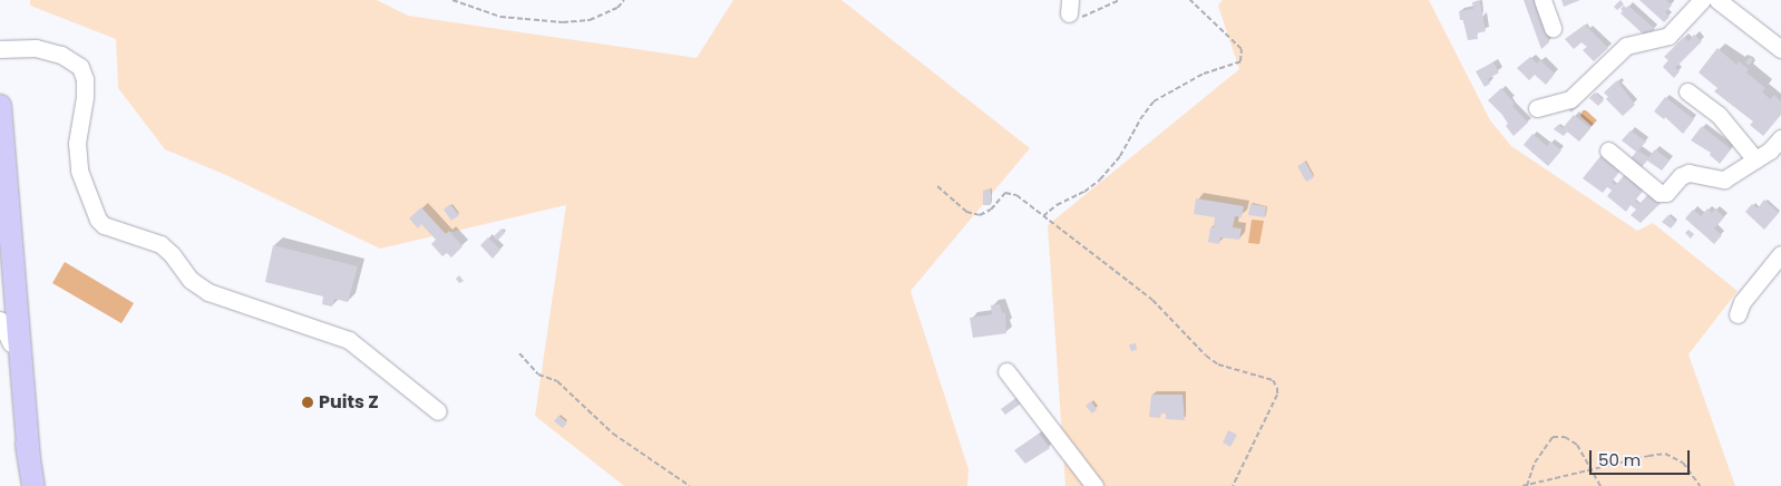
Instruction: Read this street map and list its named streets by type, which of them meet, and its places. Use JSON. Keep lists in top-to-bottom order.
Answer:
{
  "places": ["Puits Z"],
  "scale_bar": "50 m"
}
